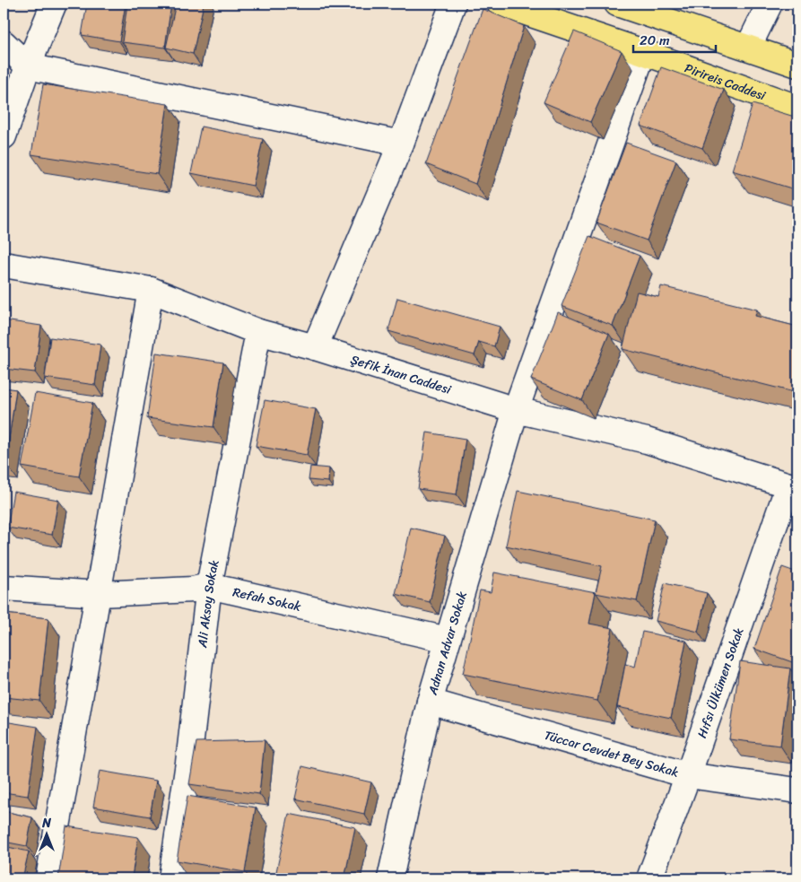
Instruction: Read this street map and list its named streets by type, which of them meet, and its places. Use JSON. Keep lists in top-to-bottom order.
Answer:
{
  "streets": {
    "highway": ["Pirireis Caddesi"],
    "street": [
      "Şefik İnan Caddesi",
      "Refah Sokak",
      "Ali Aksoy Sokak",
      "Adnan Advar Sokak",
      "Hıfsı Ülkümen Sokak",
      "Tüccar Cevdet Bey Sokak"
    ]
  },
  "crossings": [
    ["Pirireis Caddesi", "Adnan Advar Sokak"],
    ["Şefik İnan Caddesi", "Ali Aksoy Sokak"],
    ["Şefik İnan Caddesi", "Adnan Advar Sokak"],
    ["Şefik İnan Caddesi", "Hıfsı Ülkümen Sokak"],
    ["Refah Sokak", "Ali Aksoy Sokak"],
    ["Refah Sokak", "Adnan Advar Sokak"],
    ["Adnan Advar Sokak", "Tüccar Cevdet Bey Sokak"],
    ["Hıfsı Ülkümen Sokak", "Tüccar Cevdet Bey Sokak"]
  ],
  "scale_bar": "20 m",
  "north": "top"
}
